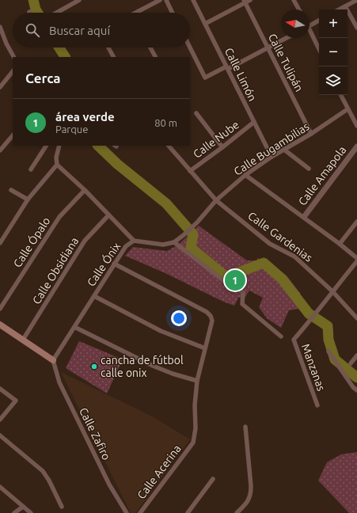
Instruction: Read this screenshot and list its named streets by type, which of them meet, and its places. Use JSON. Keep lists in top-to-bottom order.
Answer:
{
  "streets": {
    "street": [
      "Calle Tulipán",
      "Calle Limón",
      "Calle Nube",
      "Calle Bugambilias",
      "Calle Amapola",
      "Calle Gardenias",
      "Calle Ópalo",
      "Calle Ónix",
      "Calle Obsidiana",
      "Manzanas",
      "Calle Zafiro",
      "Calle Acerina"
    ]
  },
  "crossings": [
    ["Calle Tulipán", "Calle Bugambilias"],
    ["Calle Limón", "Calle Nube"],
    ["Calle Limón", "Calle Bugambilias"],
    ["Calle Nube", "Calle Gardenias"],
    ["Calle Bugambilias", "Calle Gardenias"],
    ["Calle Bugambilias", "Calle Ónix"],
    ["Calle Gardenias", "Manzanas"],
    ["Calle Ónix", "Calle Zafiro"]
  ],
  "places": ["cancha de fútbol calle onix"],
  "north": "left",
  "page": {
    "map_buttons": ["+", "−"],
    "search": "Buscar aquí",
    "heading": "Cerca",
    "list": [
      {
        "mark": "1",
        "name": "área verde",
        "note": "Parque",
        "value": "80 m"
      }
    ],
    "pins": "1"
  }
}
